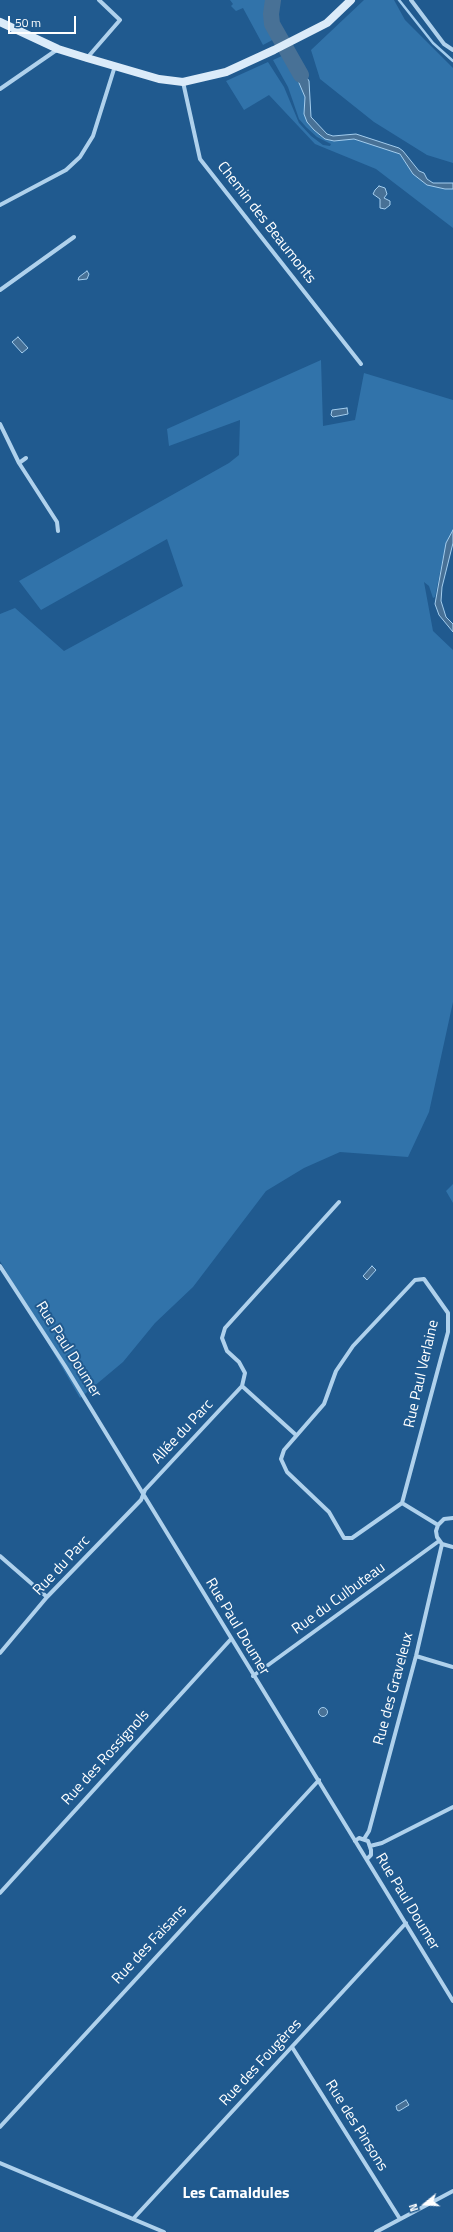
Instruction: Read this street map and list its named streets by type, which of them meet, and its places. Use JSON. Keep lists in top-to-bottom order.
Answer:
{
  "streets": {
    "street": [
      "Chemin des Beaumonts",
      "Rue Paul Doumer",
      "Rue Paul Verlaine",
      "Allée du Parc",
      "Rue du Parc",
      "Rue du Culbuteau",
      "Rue des Graveleux",
      "Rue des Rossignols",
      "Rue des Faisans",
      "Rue des Fougères",
      "Rue des Pinsons"
    ]
  },
  "crossings": [
    ["Rue Paul Doumer", "Allée du Parc"],
    ["Rue Paul Doumer", "Rue du Parc"],
    ["Rue Paul Doumer", "Rue du Culbuteau"],
    ["Rue Paul Doumer", "Rue des Rossignols"],
    ["Rue Paul Doumer", "Rue des Faisans"],
    ["Rue Paul Doumer", "Rue des Fougères"],
    ["Allée du Parc", "Rue du Parc"],
    ["Rue du Culbuteau", "Rue des Graveleux"],
    ["Rue des Fougères", "Rue des Pinsons"]
  ],
  "districts": ["Les Camaldules"],
  "scale_bar": "50 m",
  "north": "left"
}
